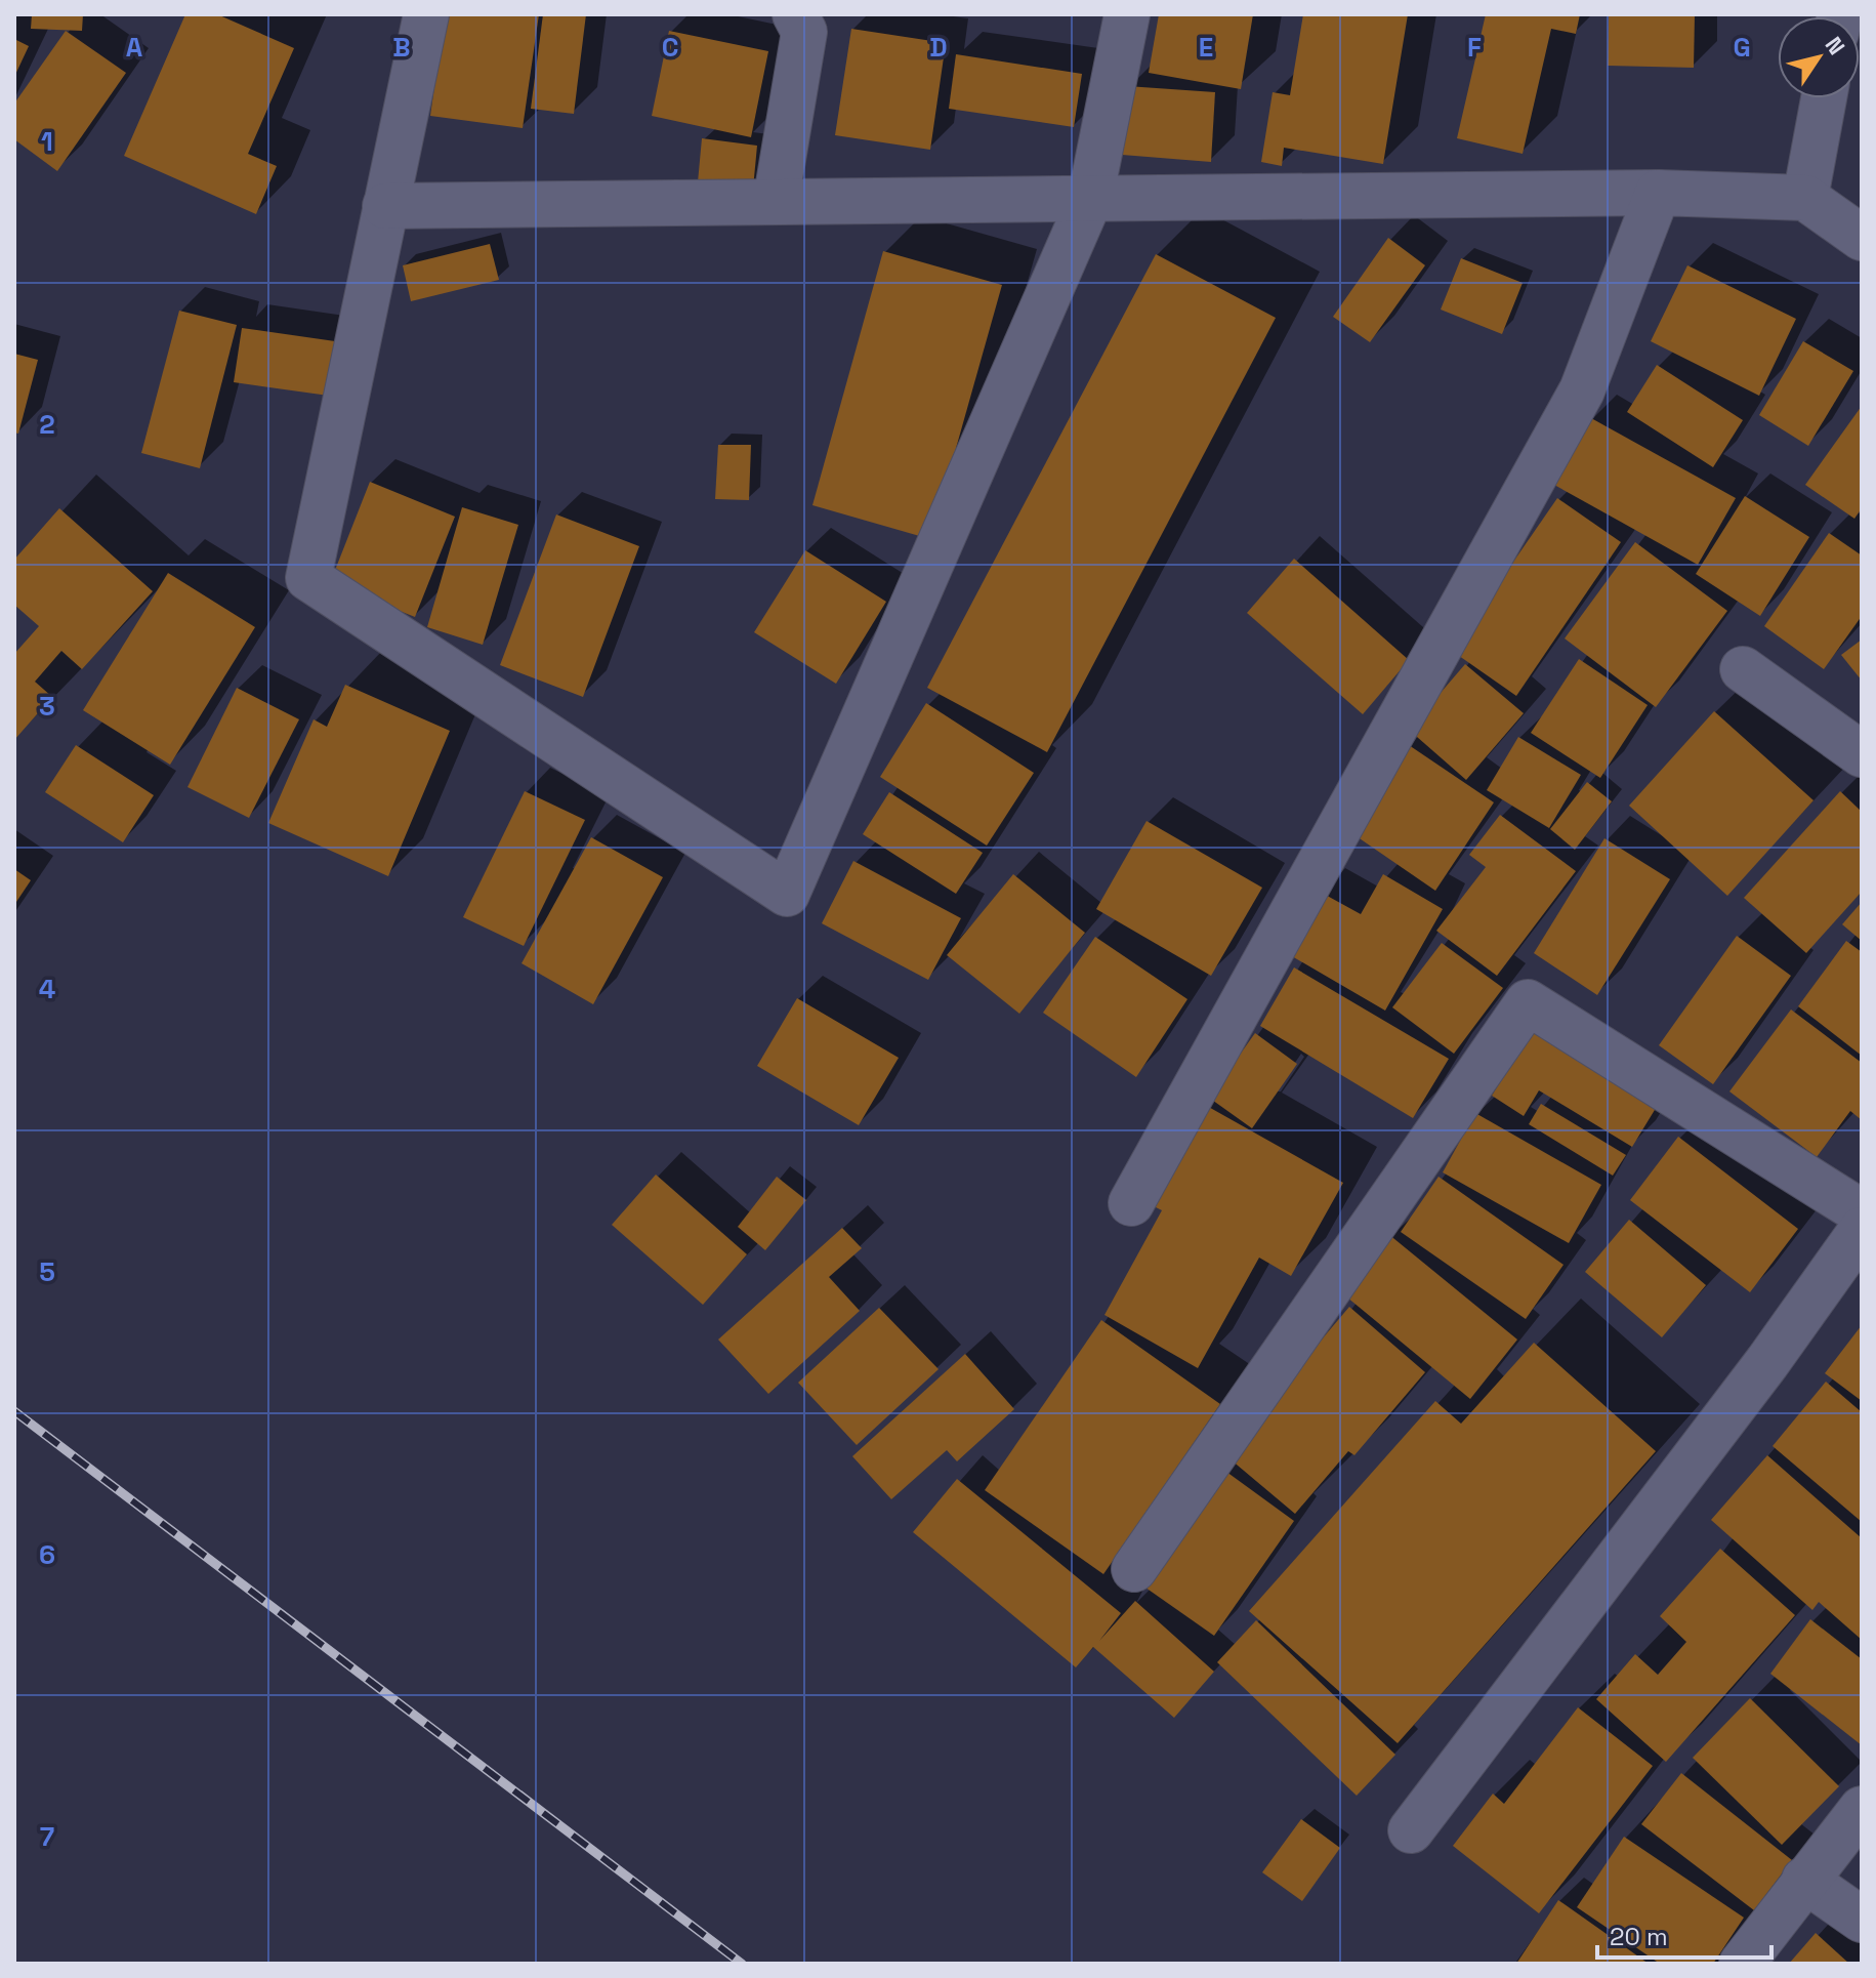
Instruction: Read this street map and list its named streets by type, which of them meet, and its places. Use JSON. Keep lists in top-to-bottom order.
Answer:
{
  "scale_bar": "20 m",
  "north": "top right",
  "grid": {
    "columns": [
      "A",
      "B",
      "C",
      "D",
      "E",
      "F",
      "G"
    ],
    "rows": [
      "1",
      "2",
      "3",
      "4",
      "5",
      "6",
      "7"
    ]
  }
}
